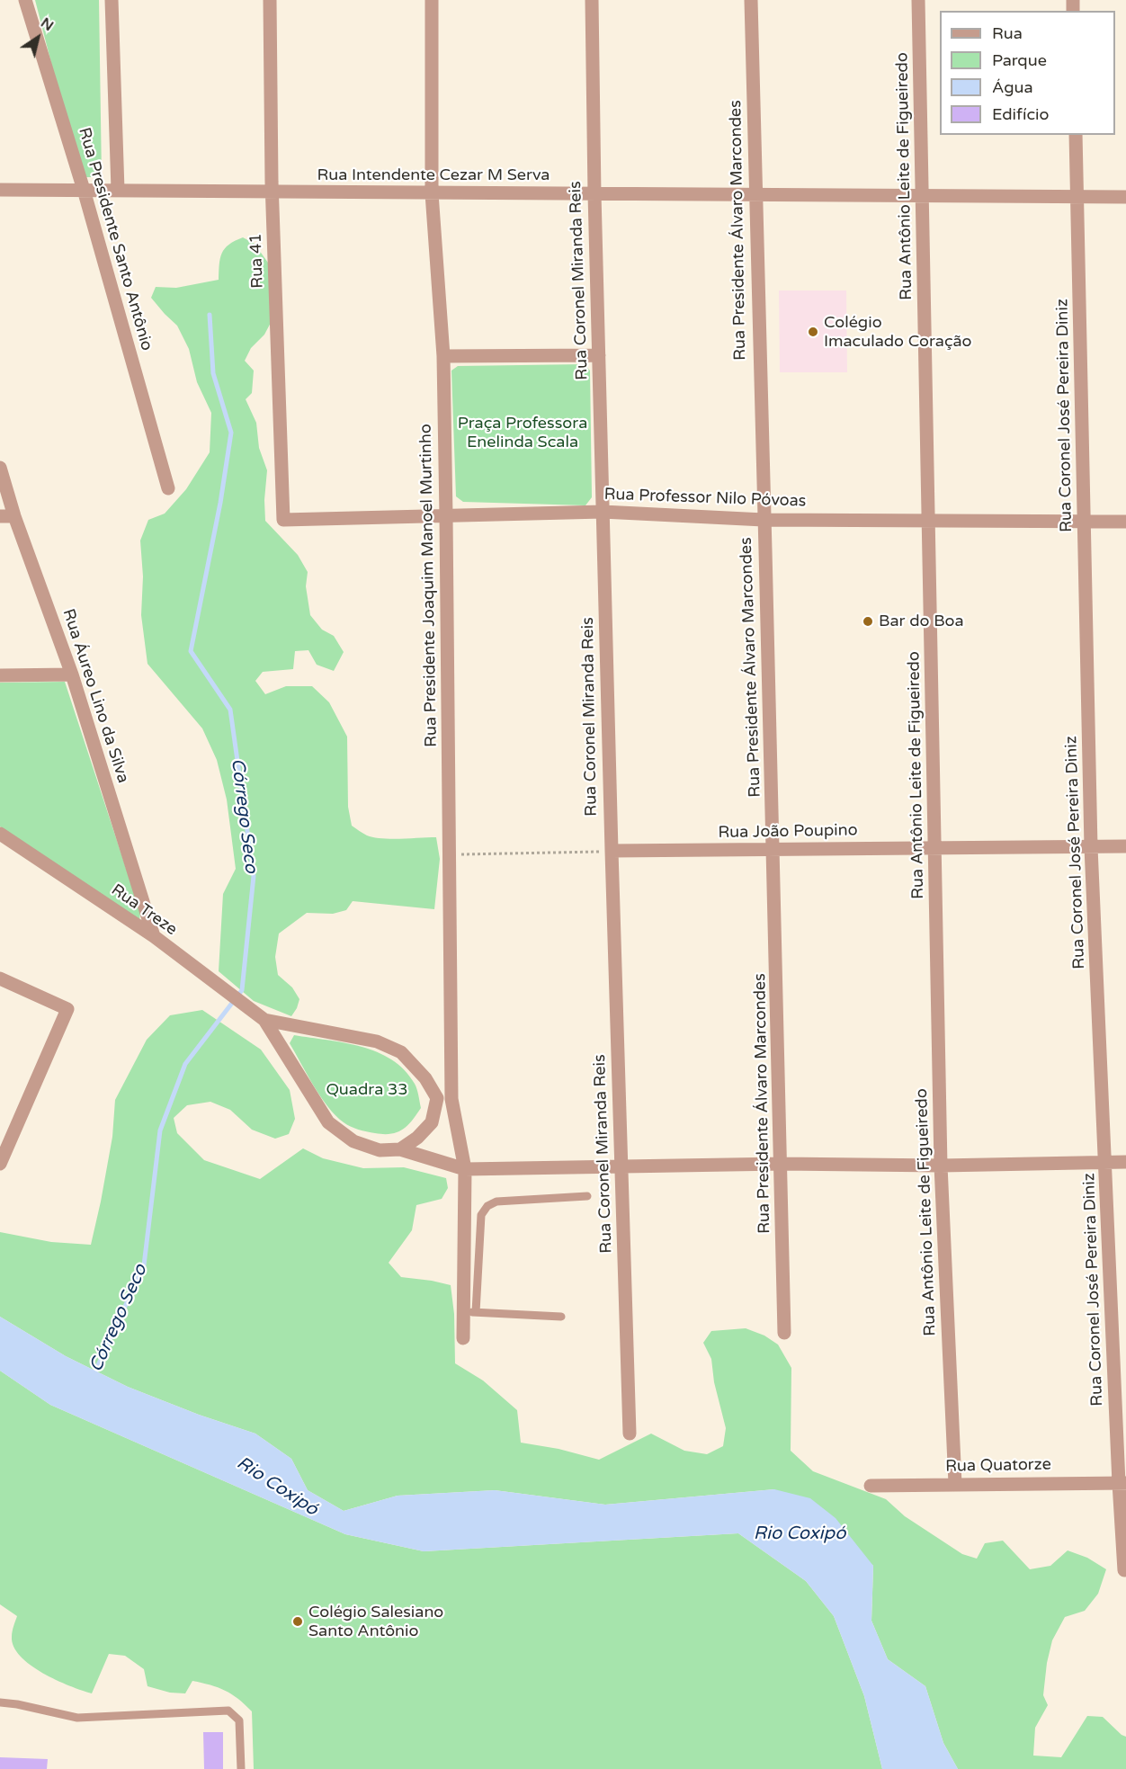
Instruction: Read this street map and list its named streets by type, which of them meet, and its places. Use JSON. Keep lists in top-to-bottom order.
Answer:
{
  "streets": {
    "street": [
      "Rua Intendente Cezar M Serva",
      "Rua Antônio Leite de Figueiredo",
      "Rua Presidente Álvaro Marcondes",
      "Rua Presidente Santo Antônio",
      "Rua 41",
      "Rua Coronel Miranda Reis",
      "Rua Coronel José Pereira Diniz",
      "Rua Professor Nilo Póvoas",
      "Rua Presidente Joaquim Manoel Murtinho",
      "Rua Áureo Lino da Silva",
      "Rua João Poupino",
      "Rua Treze",
      "Rua Quatorze"
    ]
  },
  "crossings": [
    ["Rua Intendente Cezar M Serva", "Rua Antônio Leite de Figueiredo"],
    ["Rua Intendente Cezar M Serva", "Rua Presidente Álvaro Marcondes"],
    ["Rua Intendente Cezar M Serva", "Rua Presidente Santo Antônio"],
    ["Rua Intendente Cezar M Serva", "Rua 41"],
    ["Rua Intendente Cezar M Serva", "Rua Coronel Miranda Reis"],
    ["Rua Intendente Cezar M Serva", "Rua Coronel José Pereira Diniz"],
    ["Rua Intendente Cezar M Serva", "Rua Presidente Joaquim Manoel Murtinho"],
    ["Rua Antônio Leite de Figueiredo", "Rua Professor Nilo Póvoas"],
    ["Rua Antônio Leite de Figueiredo", "Rua João Poupino"],
    ["Rua Antônio Leite de Figueiredo", "Rua Treze"],
    ["Rua Antônio Leite de Figueiredo", "Rua Quatorze"],
    ["Rua Presidente Álvaro Marcondes", "Rua Professor Nilo Póvoas"],
    ["Rua Presidente Álvaro Marcondes", "Rua João Poupino"],
    ["Rua Presidente Álvaro Marcondes", "Rua Treze"],
    ["Rua 41", "Rua Professor Nilo Póvoas"],
    ["Rua Coronel Miranda Reis", "Rua Professor Nilo Póvoas"],
    ["Rua Coronel Miranda Reis", "Rua João Poupino"],
    ["Rua Coronel Miranda Reis", "Rua Treze"],
    ["Rua Coronel José Pereira Diniz", "Rua Professor Nilo Póvoas"],
    ["Rua Coronel José Pereira Diniz", "Rua João Poupino"],
    ["Rua Coronel José Pereira Diniz", "Rua Treze"],
    ["Rua Coronel José Pereira Diniz", "Rua Quatorze"],
    ["Rua Professor Nilo Póvoas", "Rua Presidente Joaquim Manoel Murtinho"],
    ["Rua Presidente Joaquim Manoel Murtinho", "Rua Treze"],
    ["Rua Áureo Lino da Silva", "Rua Treze"]
  ],
  "water": ["Córrego Seco", "Rio Coxipó"],
  "parks": ["Praça Professora Enelinda Scala", "Quadra 33"],
  "places": ["Colégio Imaculado Coração", "Bar do Boa", "Colégio Salesiano Santo Antônio"],
  "legend": [
    "Rua",
    "Parque",
    "Água",
    "Edifício"
  ],
  "north": "top right"
}
